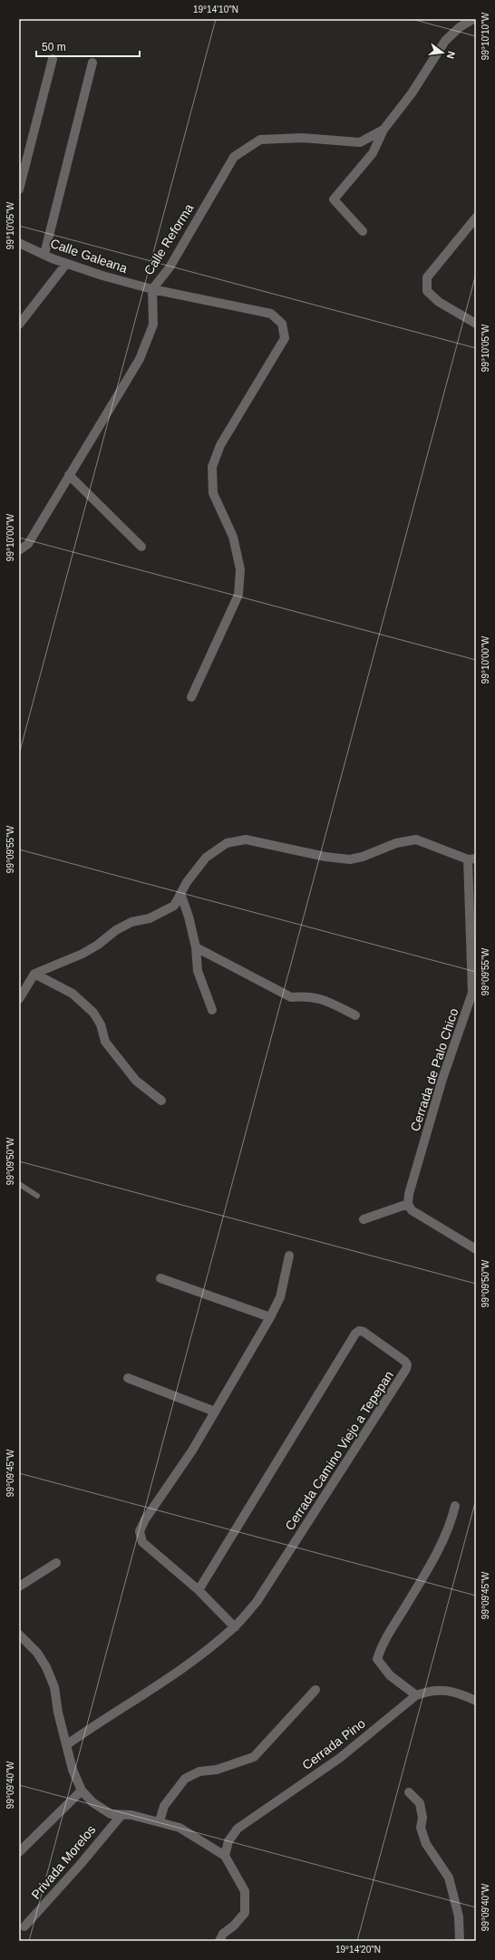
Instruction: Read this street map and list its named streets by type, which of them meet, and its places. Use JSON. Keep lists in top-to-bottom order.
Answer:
{
  "streets": {
    "street": [
      "Calle Reforma",
      "Calle Galeana",
      "Cerrada de Palo Chico",
      "Cerrada Camino Viejo a Tepepan",
      "Cerrada Pino",
      "Privada Morelos"
    ]
  },
  "crossings": [
    ["Calle Reforma", "Calle Galeana"]
  ],
  "scale_bar": "50 m",
  "north": "right",
  "coordinates": [
    "19°14'10\"N",
    "99°10'10\"W",
    "99°10'05\"W",
    "99°10'00\"W",
    "99°09'55\"W",
    "99°09'50\"W",
    "99°09'45\"W",
    "99°09'40\"W",
    "19°14'20\"N"
  ]
}
